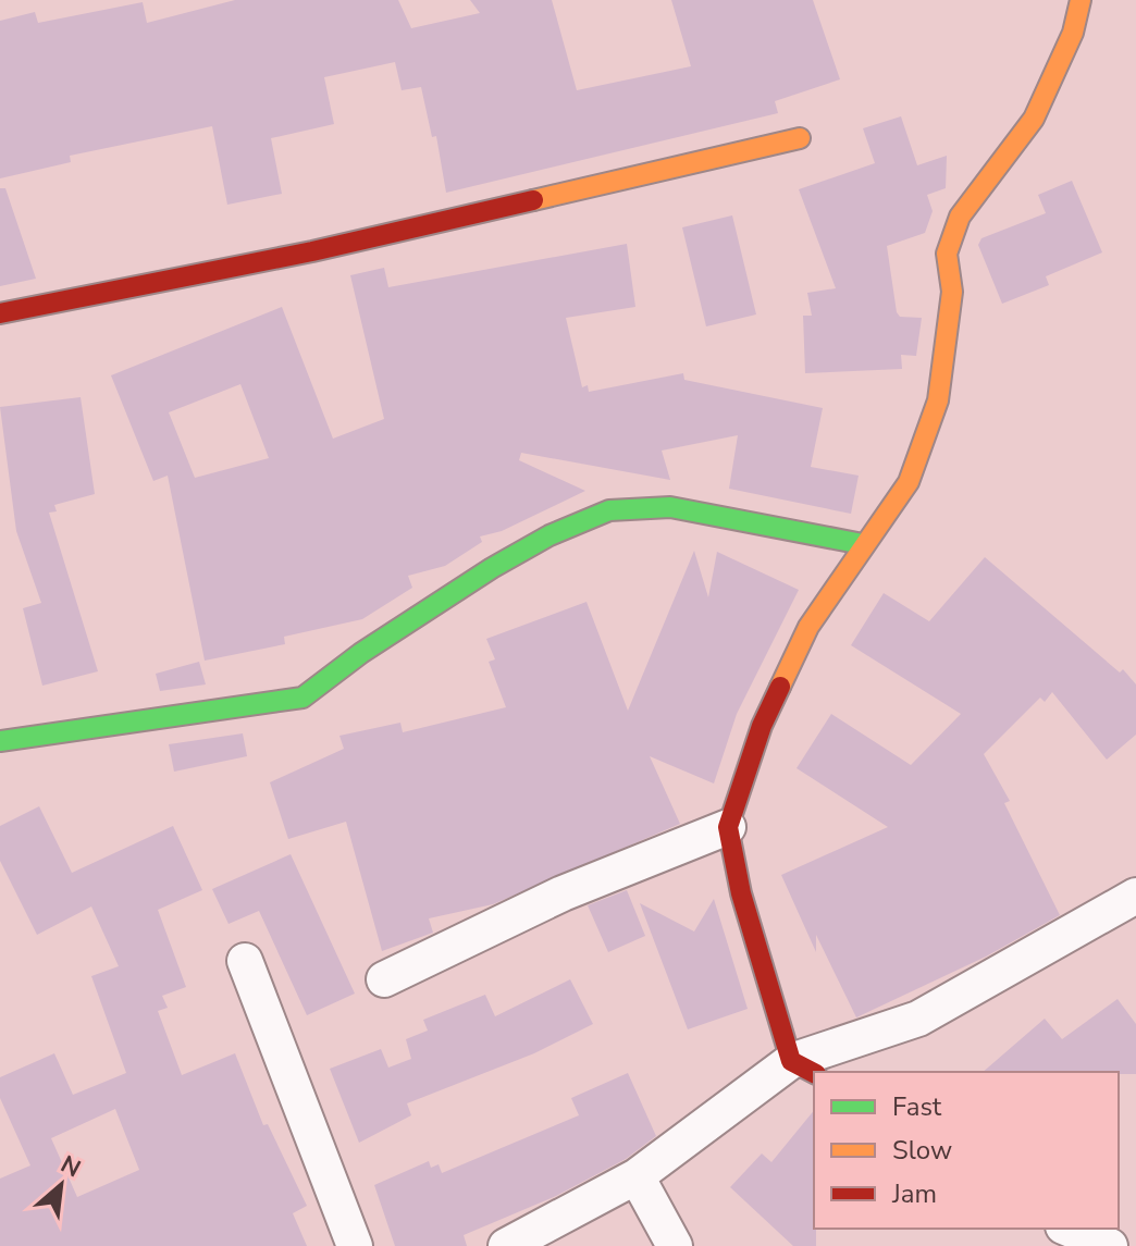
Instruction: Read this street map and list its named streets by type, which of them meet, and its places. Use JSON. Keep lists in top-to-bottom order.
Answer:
{
  "legend": ["Fast", "Slow", "Jam"],
  "north": "top right"
}
